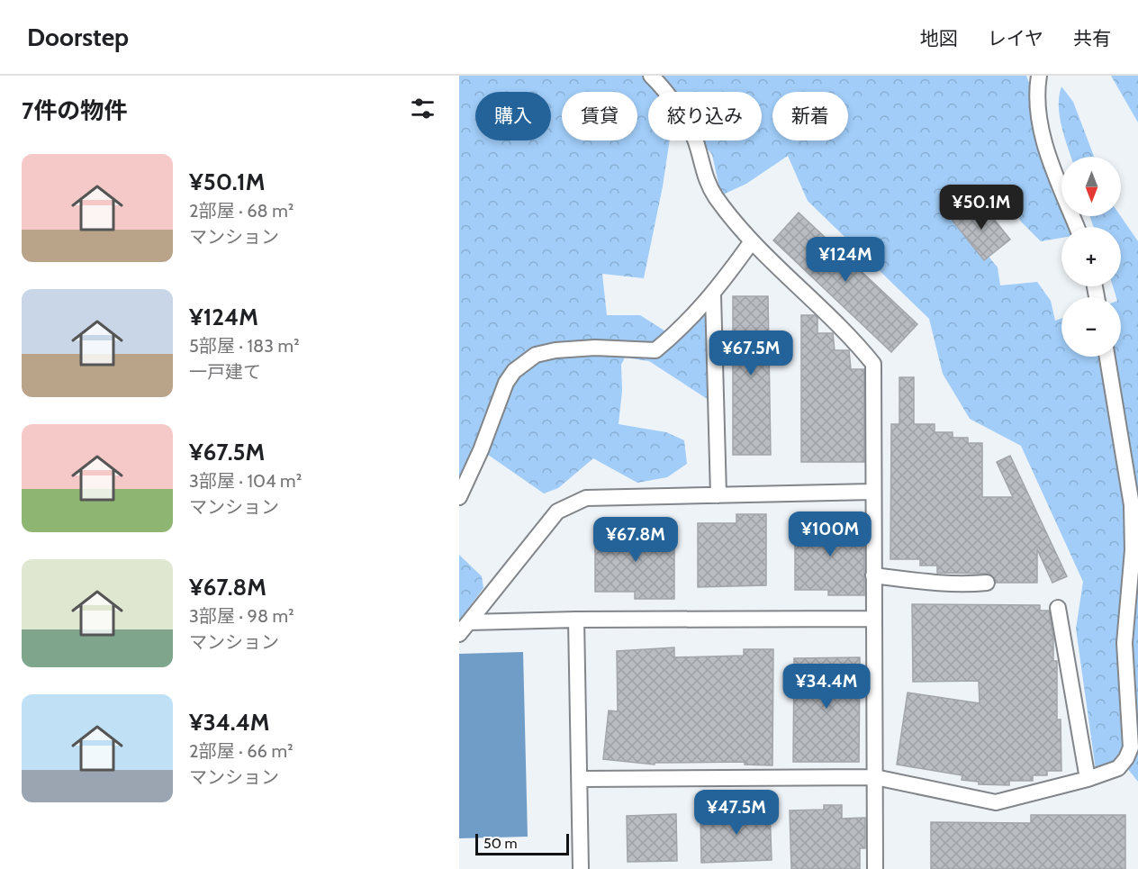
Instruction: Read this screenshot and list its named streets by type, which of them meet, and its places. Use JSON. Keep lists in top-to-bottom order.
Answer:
{
  "scale_bar": "50 m",
  "north": "bottom",
  "page": {
    "header": "Doorstep",
    "nav": ["地図", "レイヤ", "共有"],
    "heading": "7件の物件",
    "chip": [
      "購入",
      "賃貸",
      "絞り込み",
      "新着"
    ],
    "list": [
      {
        "name": "¥50.1M",
        "note": "2部屋 · 68 m² · マンション"
      },
      {
        "name": "¥124M",
        "note": "5部屋 · 183 m² · 一戸建て"
      },
      {
        "name": "¥67.5M",
        "note": "3部屋 · 104 m² · マンション"
      },
      {
        "name": "¥67.8M",
        "note": "3部屋 · 98 m² · マンション"
      },
      {
        "name": "¥34.4M",
        "note": "2部屋 · 66 m² · マンション"
      }
    ],
    "map_buttons": ["+", "−"],
    "price": [
      "¥50.1M",
      "¥124M",
      "¥67.5M",
      "¥100M",
      "¥67.8M",
      "¥34.4M",
      "¥47.5M"
    ],
    "scale": "50 m"
  }
}
